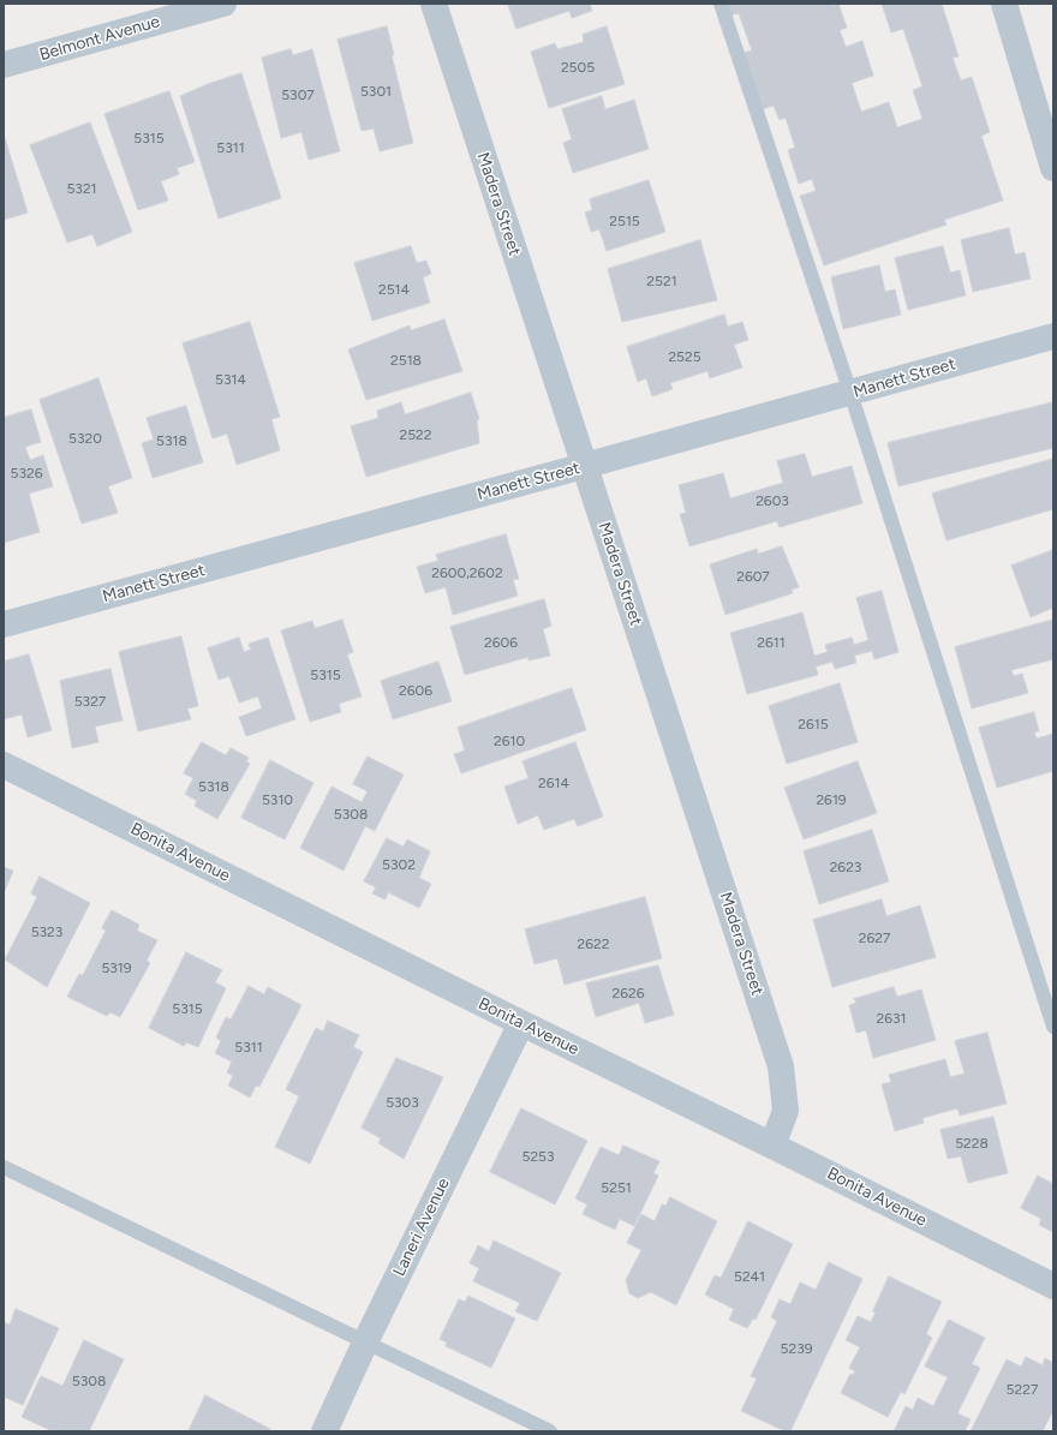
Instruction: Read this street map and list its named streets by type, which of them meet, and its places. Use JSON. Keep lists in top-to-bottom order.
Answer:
{
  "streets": {
    "street": [
      "Belmont Avenue",
      "Madera Street",
      "Manett Street",
      "Bonita Avenue",
      "Laneri Avenue"
    ]
  },
  "crossings": [
    ["Madera Street", "Manett Street"],
    ["Madera Street", "Bonita Avenue"],
    ["Bonita Avenue", "Laneri Avenue"]
  ],
  "house_numbers": [
    "2505",
    "5301",
    "5307",
    "5315",
    "5311",
    "5321",
    "2515",
    "2521",
    "2514",
    "2525",
    "2518",
    "5314",
    "2522",
    "5320",
    "5318",
    "5326",
    "2603",
    "2600,2602",
    "2607",
    "2606",
    "2611",
    "5315",
    "2606",
    "5327",
    "2615",
    "2610",
    "2614",
    "5318",
    "5310",
    "2619",
    "5308",
    "5302",
    "2623",
    "5323",
    "2627",
    "2622",
    "5319",
    "2626",
    "5315",
    "2631",
    "5311",
    "5303",
    "5228",
    "5253",
    "5251",
    "5241",
    "5239",
    "5308",
    "5227"
  ]
}
